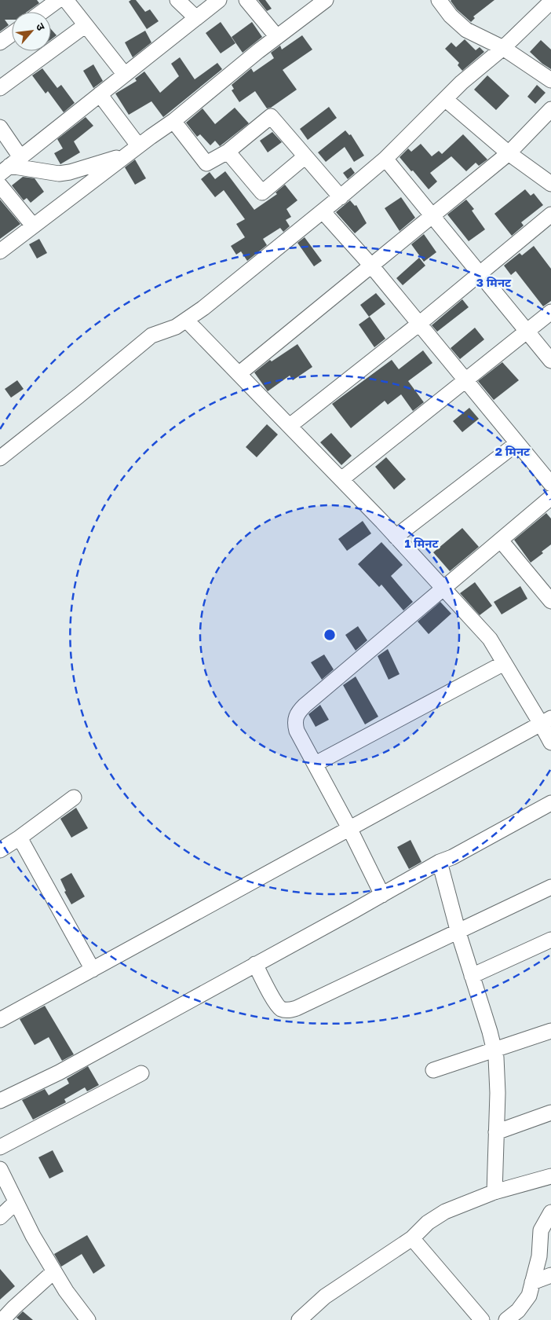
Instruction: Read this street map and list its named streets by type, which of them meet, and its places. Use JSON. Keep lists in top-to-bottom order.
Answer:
{
  "north": "top right",
  "rings": ["3 मिनट", "2 मिनट", "1 मिनट"]
}
